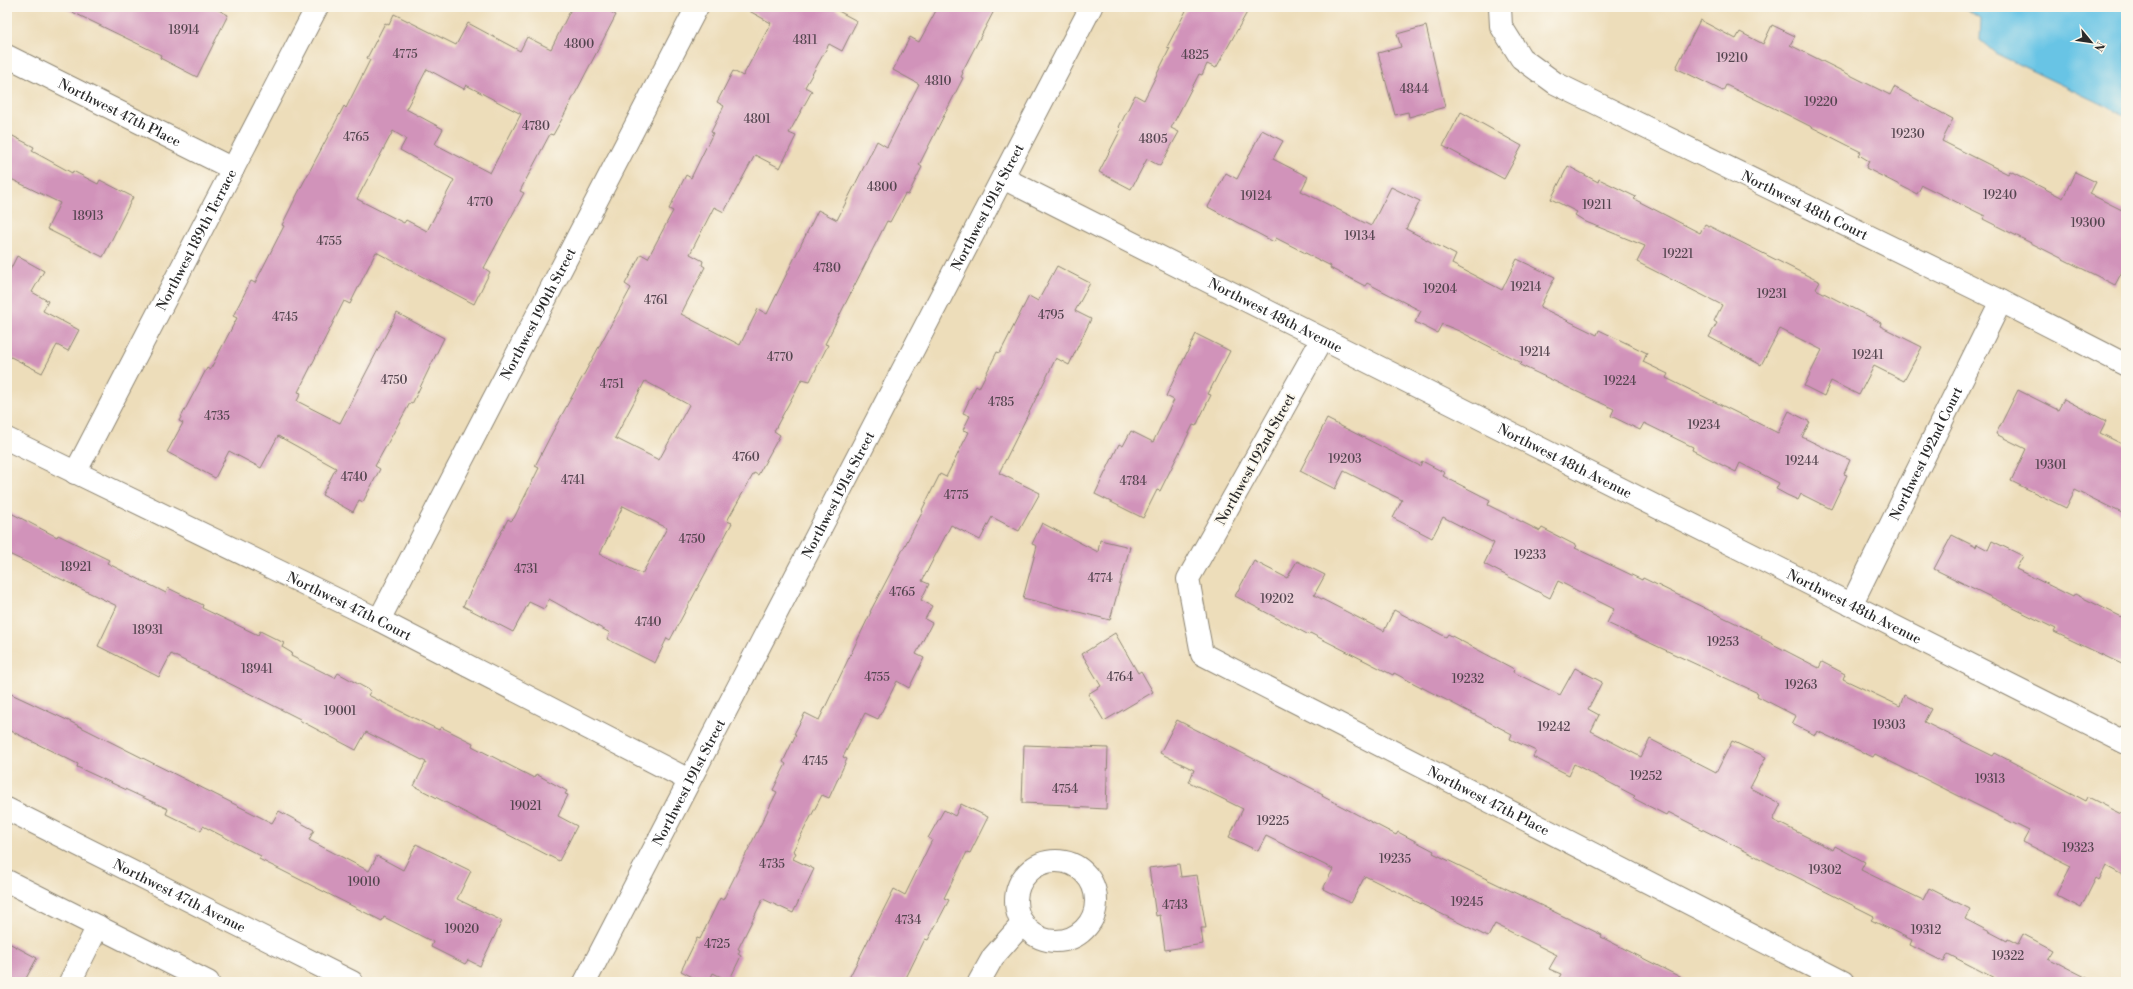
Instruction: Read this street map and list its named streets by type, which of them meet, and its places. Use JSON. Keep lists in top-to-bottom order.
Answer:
{
  "streets": {
    "street": [
      "Northwest 47th Place",
      "Northwest 48th Court",
      "Northwest 191st Street",
      "Northwest 189th Terrace",
      "Northwest 190th Street",
      "Northwest 48th Avenue",
      "Northwest 192nd Court",
      "Northwest 192nd Street",
      "Northwest 47th Court",
      "Northwest 47th Avenue"
    ]
  },
  "crossings": [
    ["Northwest 47th Place", "Northwest 189th Terrace"],
    ["Northwest 47th Place", "Northwest 192nd Street"],
    ["Northwest 48th Court", "Northwest 192nd Court"],
    ["Northwest 191st Street", "Northwest 48th Avenue"],
    ["Northwest 191st Street", "Northwest 47th Court"],
    ["Northwest 189th Terrace", "Northwest 47th Court"],
    ["Northwest 190th Street", "Northwest 47th Court"],
    ["Northwest 48th Avenue", "Northwest 192nd Court"],
    ["Northwest 48th Avenue", "Northwest 192nd Street"]
  ],
  "house_numbers": [
    "18914",
    "4811",
    "4800",
    "4775",
    "4825",
    "19210",
    "4810",
    "4844",
    "19220",
    "4801",
    "4780",
    "19230",
    "4765",
    "4805",
    "4800",
    "19240",
    "19124",
    "4770",
    "19211",
    "18913",
    "19300",
    "19134",
    "4755",
    "19221",
    "4780",
    "19214",
    "19204",
    "19231",
    "4761",
    "4795",
    "4745",
    "19214",
    "19241",
    "4770",
    "4750",
    "19224",
    "4751",
    "4785",
    "4735",
    "19234",
    "4760",
    "19203",
    "19244",
    "19301",
    "4740",
    "4741",
    "4784",
    "4775",
    "4750",
    "19233",
    "18921",
    "4731",
    "4774",
    "4765",
    "19202",
    "4740",
    "18931",
    "19253",
    "18941",
    "4755",
    "4764",
    "19232",
    "19263",
    "19001",
    "19303",
    "19242",
    "4745",
    "19252",
    "19313",
    "4754",
    "19021",
    "19225",
    "19323",
    "19235",
    "4735",
    "19302",
    "19010",
    "19245",
    "4743",
    "4734",
    "19020",
    "19312",
    "4725",
    "19322"
  ],
  "north": "bottom right"
}
